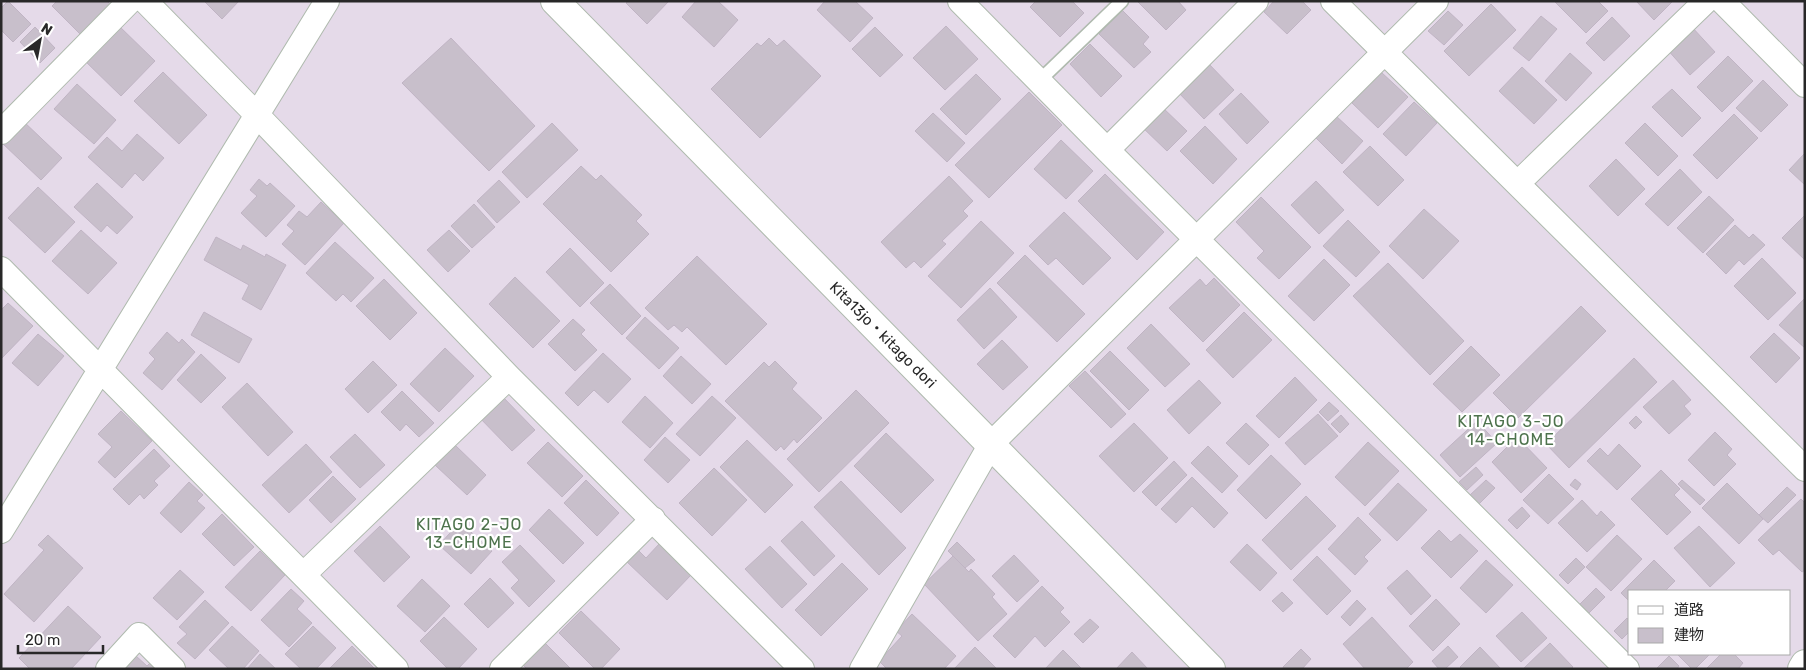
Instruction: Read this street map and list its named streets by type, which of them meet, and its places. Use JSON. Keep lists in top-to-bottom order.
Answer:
{
  "streets": {
    "main road": ["Kita13jo・kitago dori"]
  },
  "districts": ["KITAGO 3-JO 14-CHOME", "KITAGO 2-JO 13-CHOME"],
  "legend": ["道路", "建物"],
  "scale_bar": "20 m",
  "north": "top right"
}
